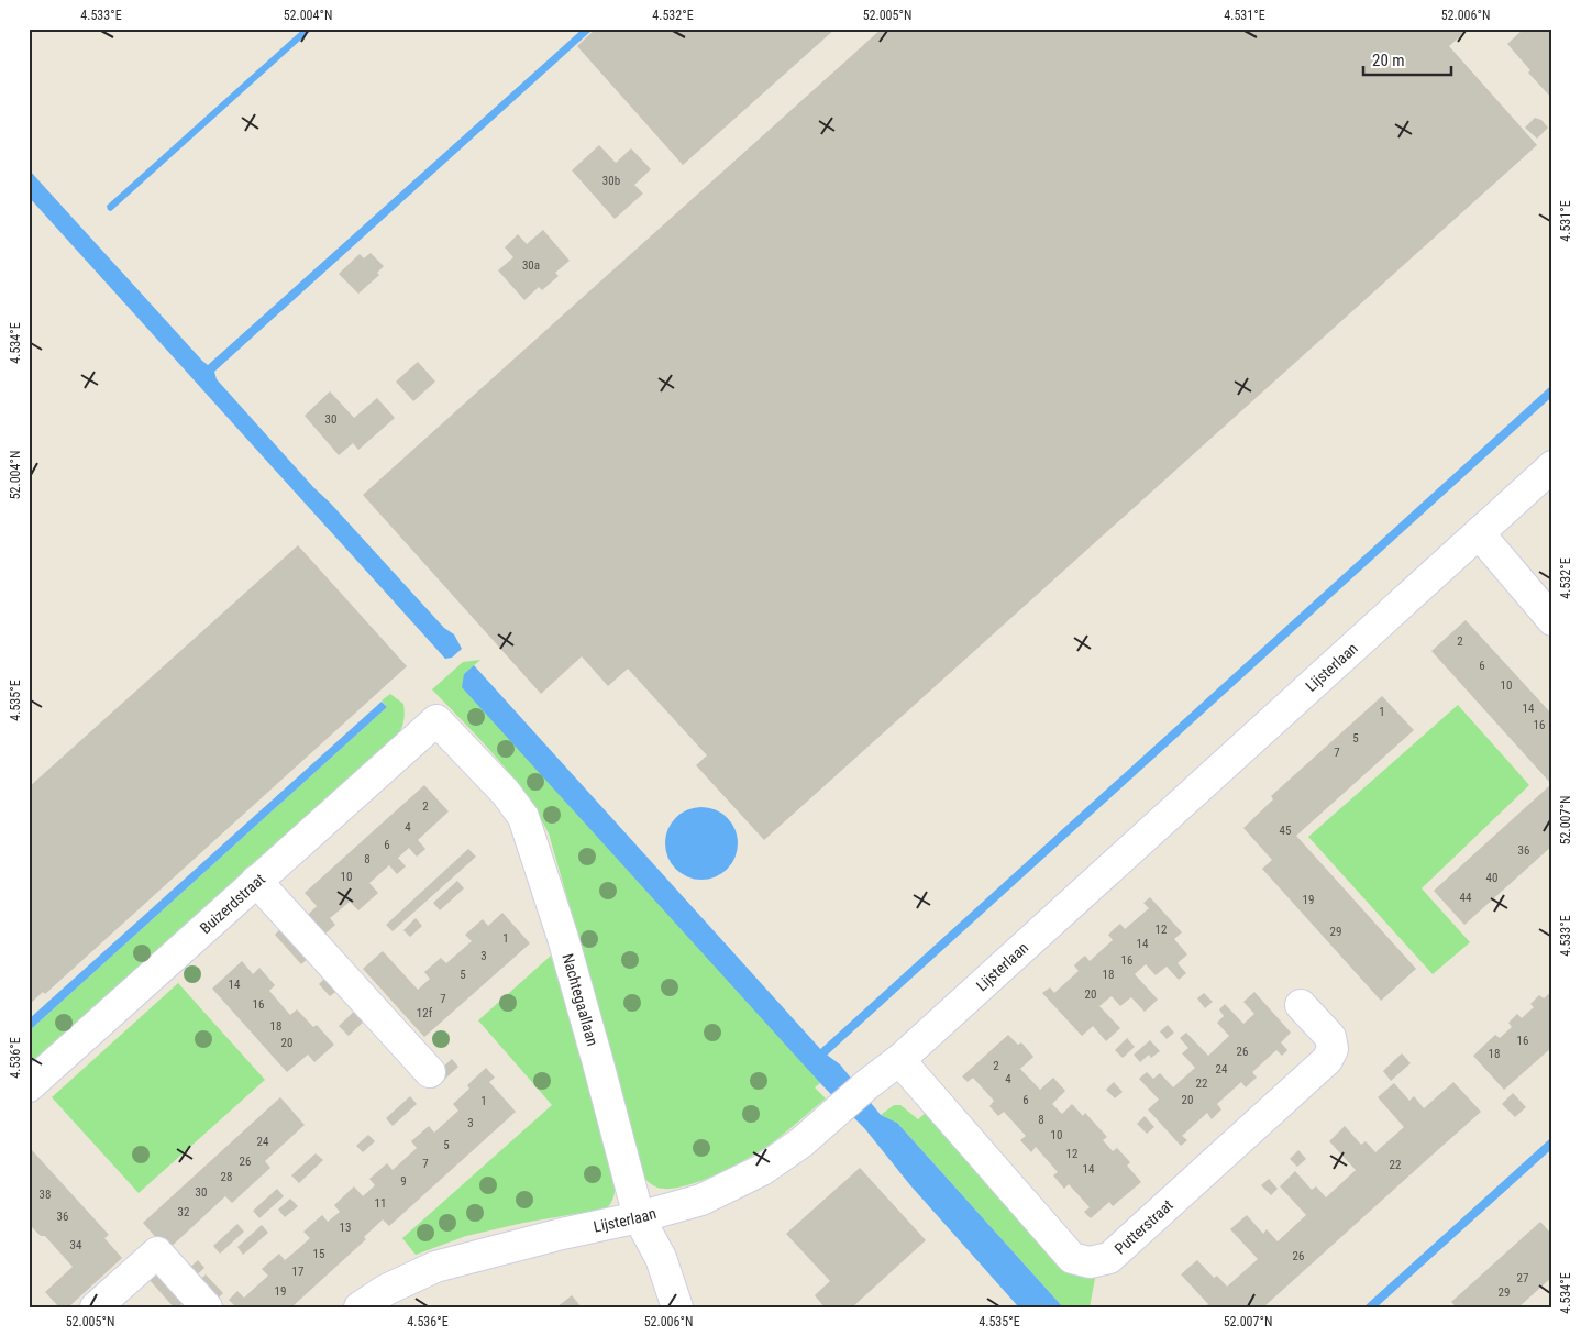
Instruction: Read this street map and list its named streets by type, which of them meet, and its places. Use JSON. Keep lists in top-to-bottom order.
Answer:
{
  "streets": {
    "street": [
      "Lijsterlaan",
      "Buizerdstraat",
      "Nachtegaallaan",
      "Putterstraat"
    ]
  },
  "crossings": [
    ["Lijsterlaan", "Nachtegaallaan"],
    ["Lijsterlaan", "Putterstraat"],
    ["Buizerdstraat", "Nachtegaallaan"]
  ],
  "house_numbers": [
    "30b",
    "30a",
    "30",
    "2",
    "6",
    "10",
    "14",
    "1",
    "16",
    "5",
    "7",
    "2",
    "4",
    "45",
    "6",
    "36",
    "8",
    "10",
    "40",
    "44",
    "19",
    "12",
    "29",
    "1",
    "14",
    "3",
    "16",
    "5",
    "18",
    "14",
    "20",
    "7",
    "16",
    "12f",
    "18",
    "16",
    "20",
    "26",
    "18",
    "2",
    "24",
    "4",
    "22",
    "6",
    "20",
    "1",
    "8",
    "3",
    "10",
    "24",
    "5",
    "12",
    "26",
    "7",
    "22",
    "14",
    "28",
    "9",
    "30",
    "38",
    "11",
    "32",
    "36",
    "13",
    "34",
    "15",
    "26",
    "17",
    "27",
    "19",
    "29"
  ],
  "scale_bar": "20 m",
  "coordinates": [
    "4.533°E",
    "52.004°N",
    "4.532°E",
    "52.005°N",
    "4.531°E",
    "52.006°N",
    "4.534°E",
    "4.535°E",
    "52.007°N",
    "4.536°E"
  ]
}
